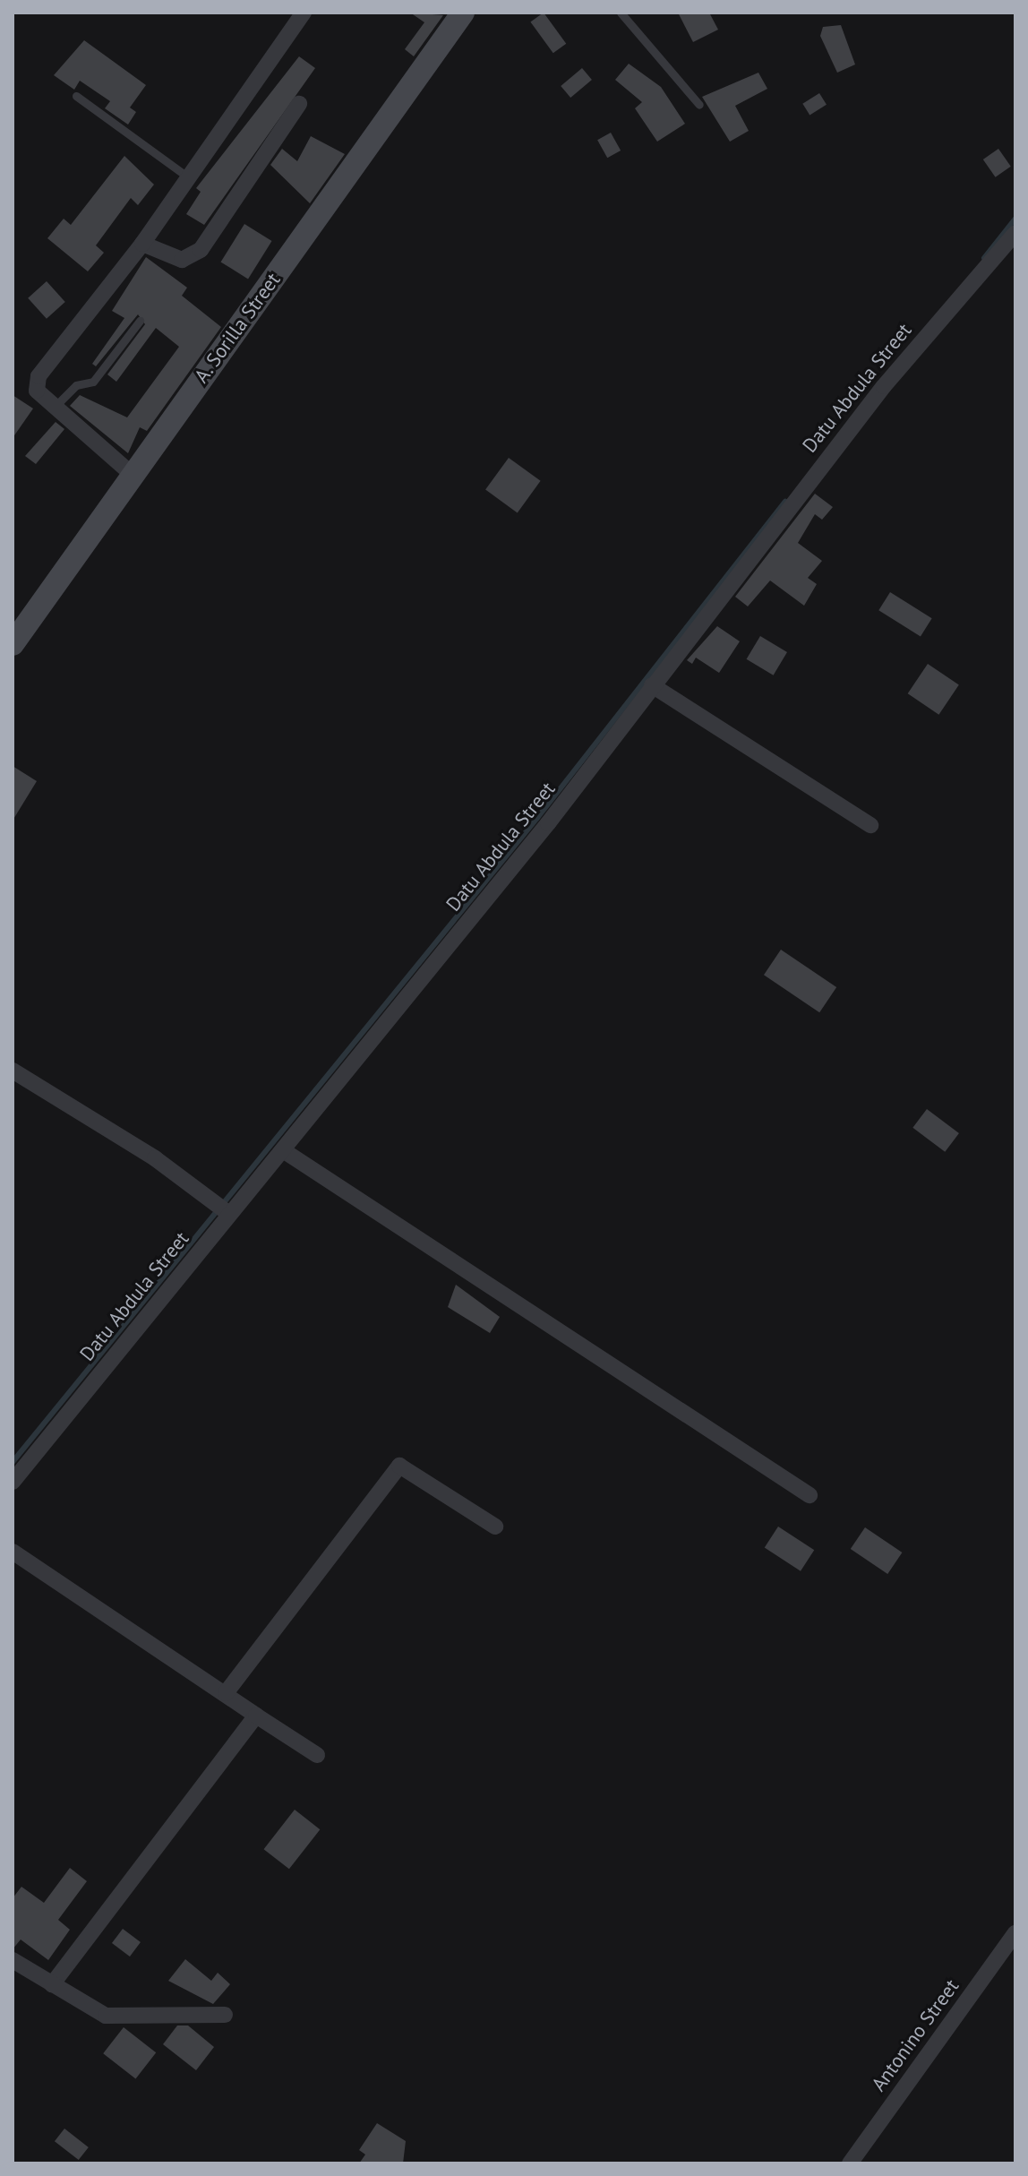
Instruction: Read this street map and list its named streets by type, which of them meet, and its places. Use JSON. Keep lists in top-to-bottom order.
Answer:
{
  "streets": {
    "street": ["A. Sorilla Street", "Datu Abdula Street", "Antonino Street"]
  }
}
